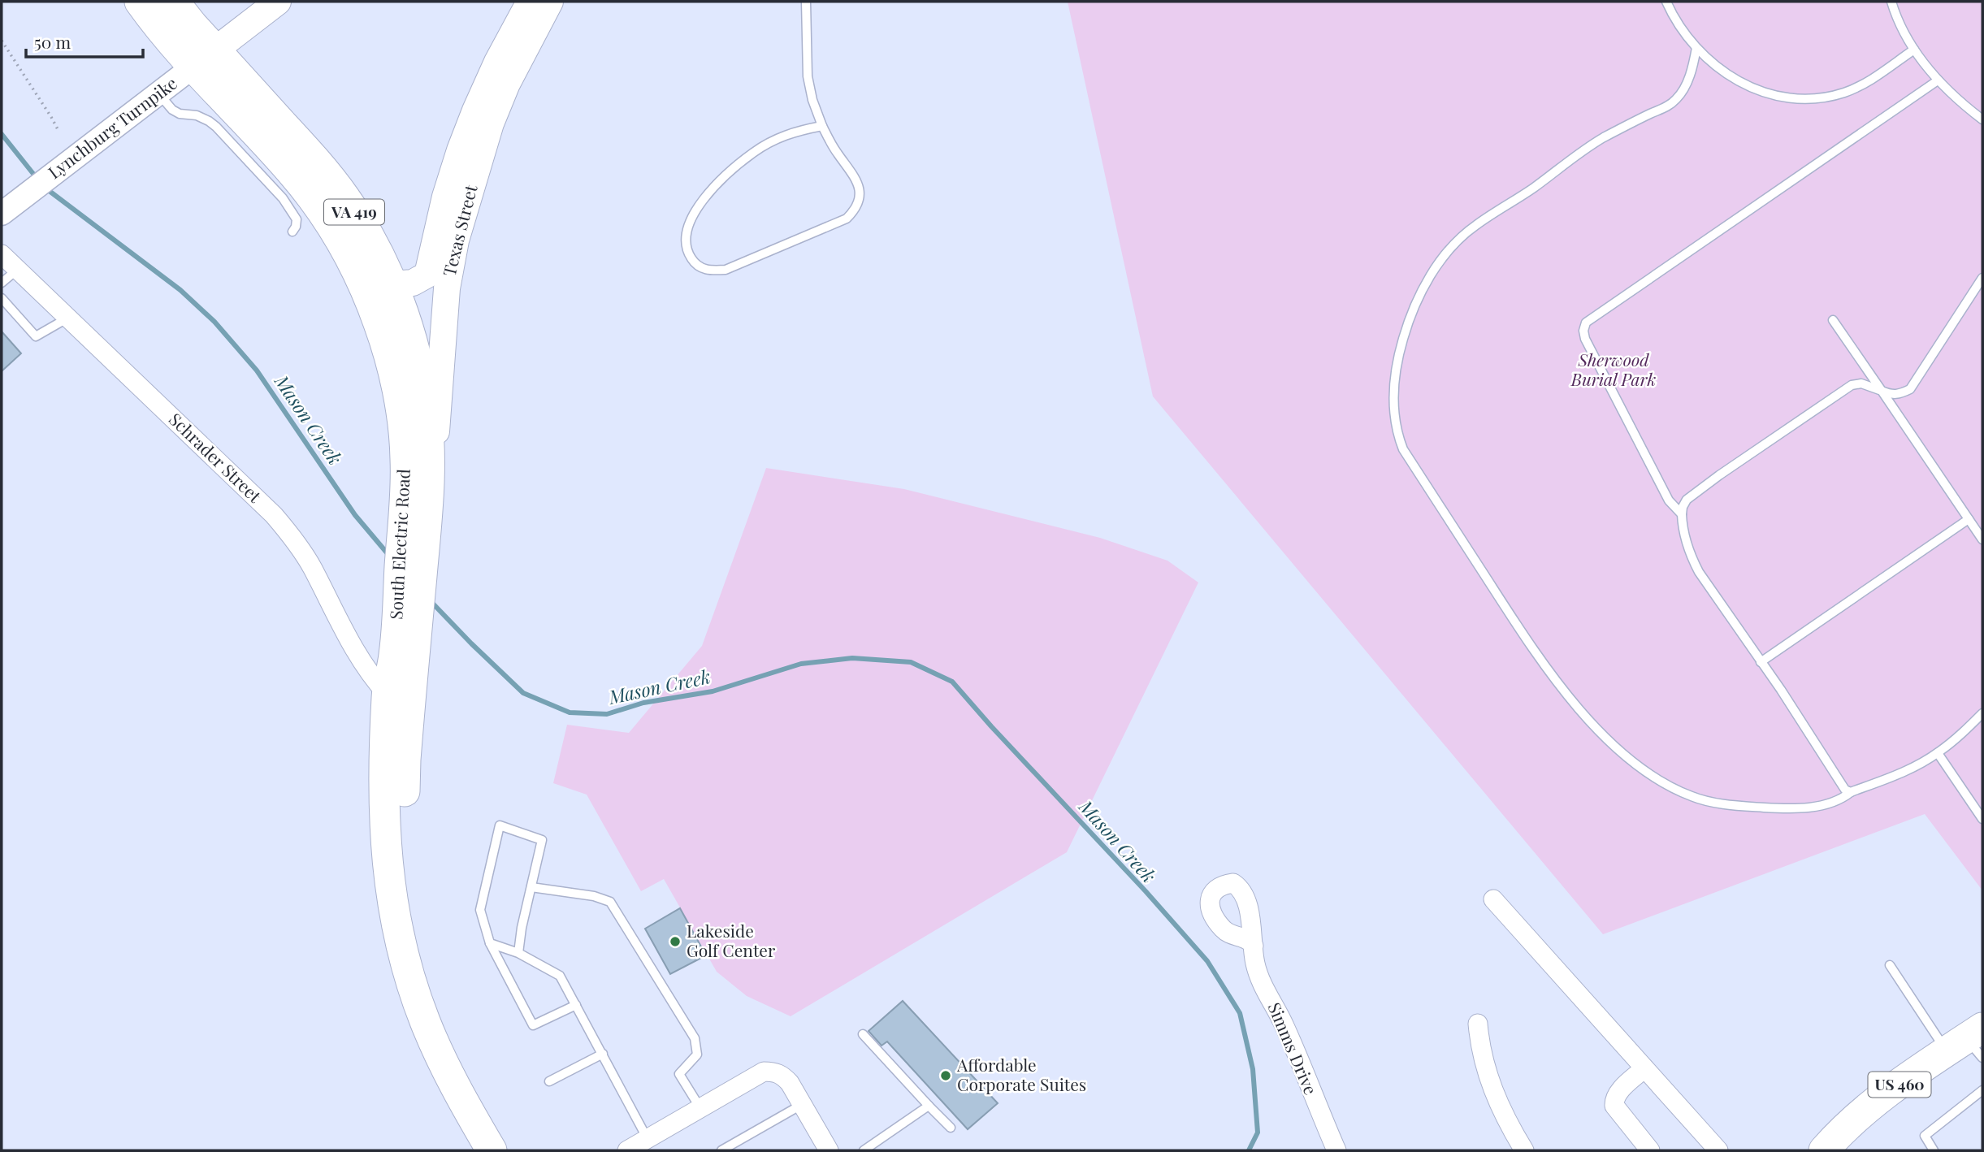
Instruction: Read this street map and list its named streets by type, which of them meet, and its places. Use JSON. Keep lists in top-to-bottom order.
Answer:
{
  "streets": {
    "main road": [
      "Lynchburg Turnpike",
      "VA 419",
      "Texas Street",
      "South Electric Road",
      "US 460"
    ],
    "street": ["Schrader Street", "Simms Drive"]
  },
  "crossings": [
    ["Lynchburg Turnpike", "South Electric Road"],
    ["Texas Street", "South Electric Road"],
    ["Schrader Street", "South Electric Road"]
  ],
  "water": ["Mason Creek"],
  "parks": ["Sherwood Burial Park"],
  "places": ["Lakeside Golf Center", "Affordable Corporate Suites"],
  "scale_bar": "50 m"
}
